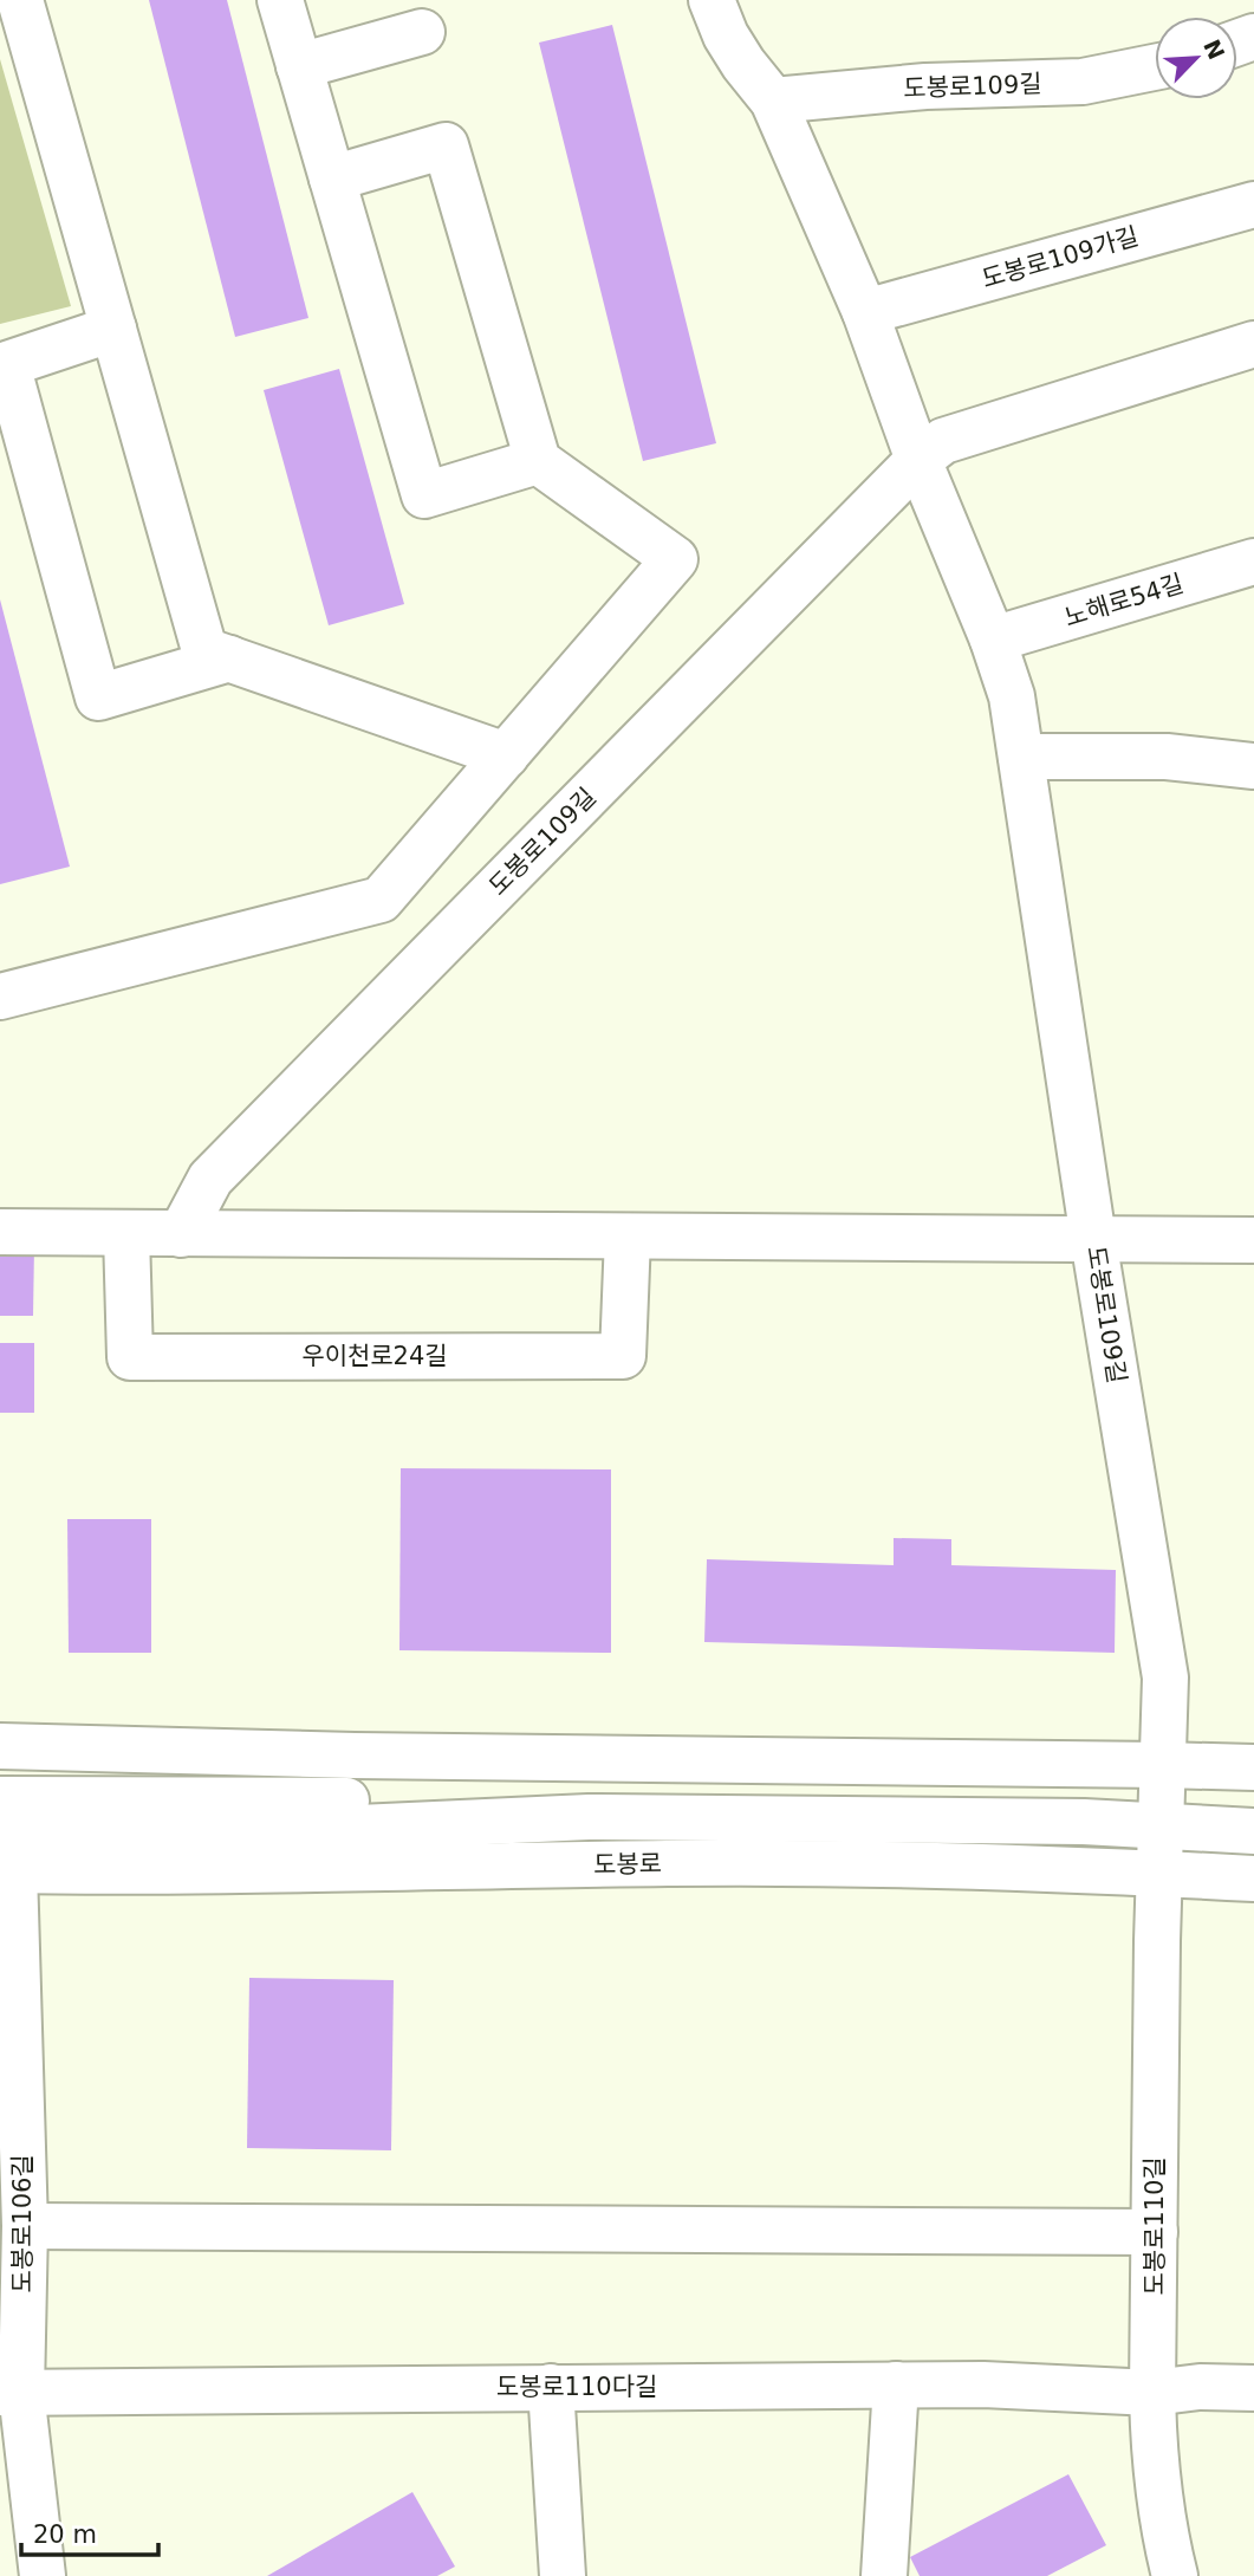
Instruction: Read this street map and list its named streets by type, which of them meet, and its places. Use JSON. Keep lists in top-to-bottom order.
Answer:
{
  "streets": {
    "street": [
      "도봉로109길",
      "도봉로109가길",
      "노해로54길",
      "우이천로24길",
      "도봉로",
      "도봉로106길",
      "도봉로110길",
      "도봉로110다길"
    ]
  },
  "crossings": [
    ["도봉로109길", "도봉로109가길"],
    ["도봉로109길", "노해로54길"],
    ["도봉로109길", "도봉로"],
    ["도봉로109길", "도봉로110길"],
    ["도봉로", "도봉로106길"],
    ["도봉로", "도봉로110길"],
    ["도봉로106길", "도봉로110다길"],
    ["도봉로110길", "도봉로110다길"]
  ],
  "scale_bar": "20 m",
  "north": "top right"
}
